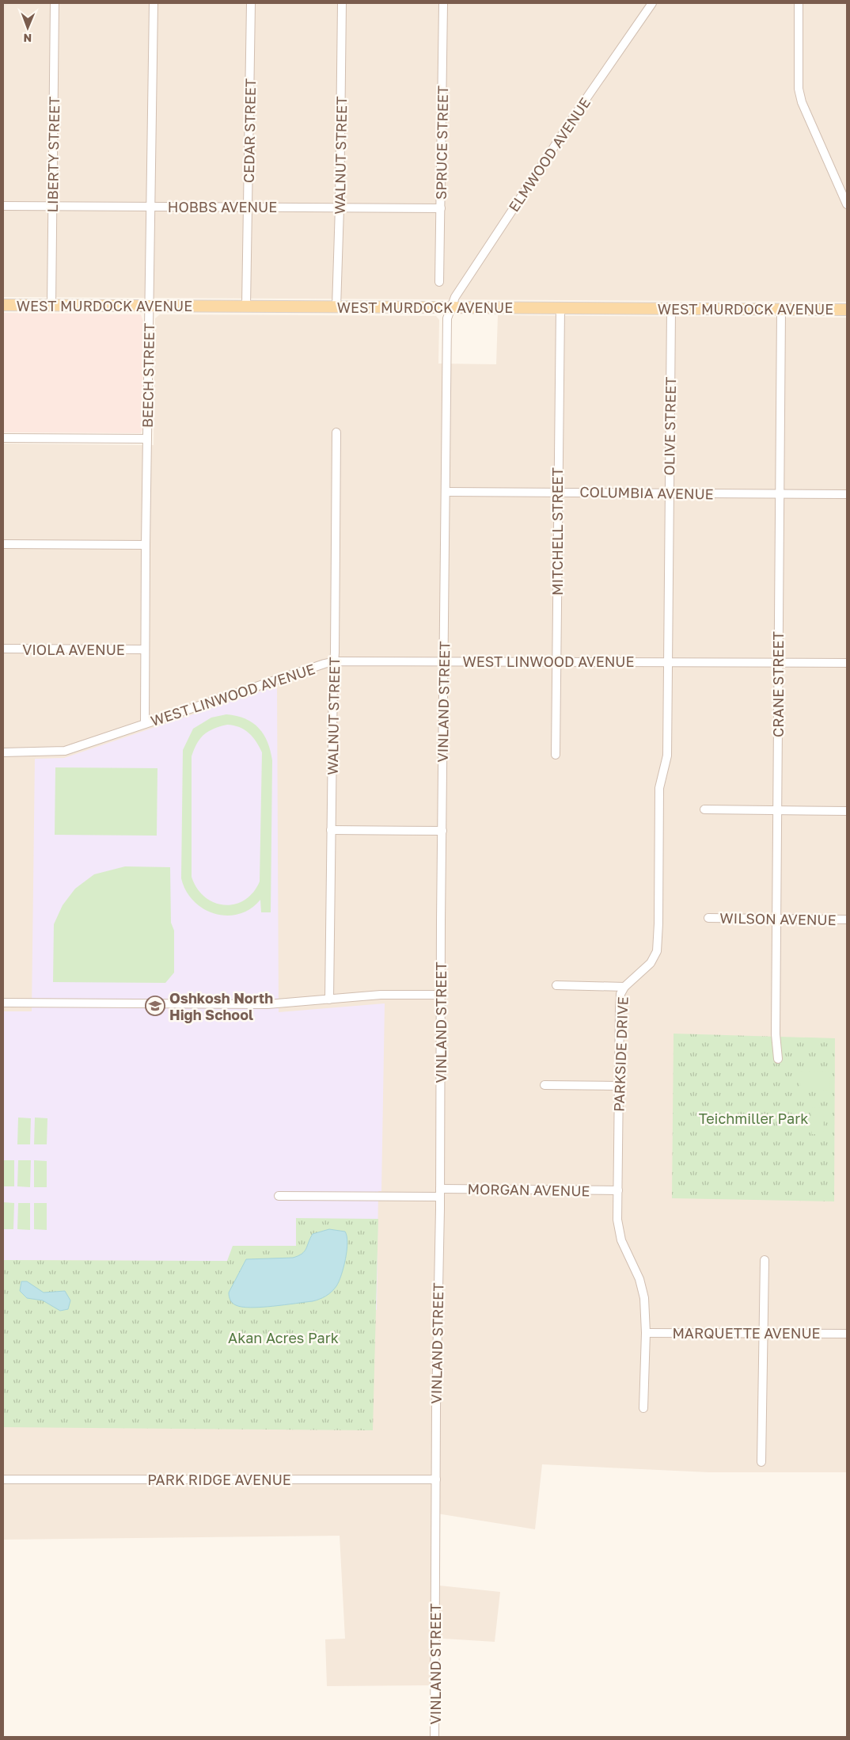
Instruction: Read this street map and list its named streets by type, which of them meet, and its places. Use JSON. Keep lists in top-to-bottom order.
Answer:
{
  "streets": {
    "main road": ["WEST MURDOCK AVENUE"],
    "street": [
      "CEDAR STREET",
      "SPRUCE STREET",
      "LIBERTY STREET",
      "ELMWOOD AVENUE",
      "WALNUT STREET",
      "HOBBS AVENUE",
      "BEECH STREET",
      "OLIVE STREET",
      "COLUMBIA AVENUE",
      "MITCHELL STREET",
      "VIOLA AVENUE",
      "WEST LINWOOD AVENUE",
      "CRANE STREET",
      "VINLAND STREET",
      "WILSON AVENUE",
      "PARKSIDE DRIVE",
      "MORGAN AVENUE",
      "MARQUETTE AVENUE",
      "PARK RIDGE AVENUE"
    ]
  },
  "crossings": [
    ["CEDAR STREET", "HOBBS AVENUE"],
    ["CEDAR STREET", "WEST MURDOCK AVENUE"],
    ["SPRUCE STREET", "HOBBS AVENUE"],
    ["LIBERTY STREET", "HOBBS AVENUE"],
    ["LIBERTY STREET", "WEST MURDOCK AVENUE"],
    ["ELMWOOD AVENUE", "WEST MURDOCK AVENUE"],
    ["ELMWOOD AVENUE", "VINLAND STREET"],
    ["WALNUT STREET", "HOBBS AVENUE"],
    ["WALNUT STREET", "WEST MURDOCK AVENUE"],
    ["WALNUT STREET", "WEST LINWOOD AVENUE"],
    ["HOBBS AVENUE", "BEECH STREET"],
    ["WEST MURDOCK AVENUE", "BEECH STREET"],
    ["WEST MURDOCK AVENUE", "OLIVE STREET"],
    ["WEST MURDOCK AVENUE", "MITCHELL STREET"],
    ["WEST MURDOCK AVENUE", "CRANE STREET"],
    ["WEST MURDOCK AVENUE", "VINLAND STREET"],
    ["BEECH STREET", "VIOLA AVENUE"],
    ["BEECH STREET", "WEST LINWOOD AVENUE"],
    ["OLIVE STREET", "COLUMBIA AVENUE"],
    ["OLIVE STREET", "WEST LINWOOD AVENUE"],
    ["OLIVE STREET", "PARKSIDE DRIVE"],
    ["COLUMBIA AVENUE", "MITCHELL STREET"],
    ["COLUMBIA AVENUE", "CRANE STREET"],
    ["COLUMBIA AVENUE", "VINLAND STREET"],
    ["MITCHELL STREET", "WEST LINWOOD AVENUE"],
    ["WEST LINWOOD AVENUE", "CRANE STREET"],
    ["WEST LINWOOD AVENUE", "VINLAND STREET"],
    ["WEST LINWOOD AVENUE", "PARKSIDE DRIVE"],
    ["CRANE STREET", "WILSON AVENUE"],
    ["VINLAND STREET", "MORGAN AVENUE"],
    ["VINLAND STREET", "PARK RIDGE AVENUE"],
    ["PARKSIDE DRIVE", "MORGAN AVENUE"],
    ["PARKSIDE DRIVE", "MARQUETTE AVENUE"]
  ],
  "parks": ["Teichmiller Park", "Akan Acres Park"],
  "places": {
    "school or university": ["Oshkosh North High School"]
  },
  "north": "bottom"
}
